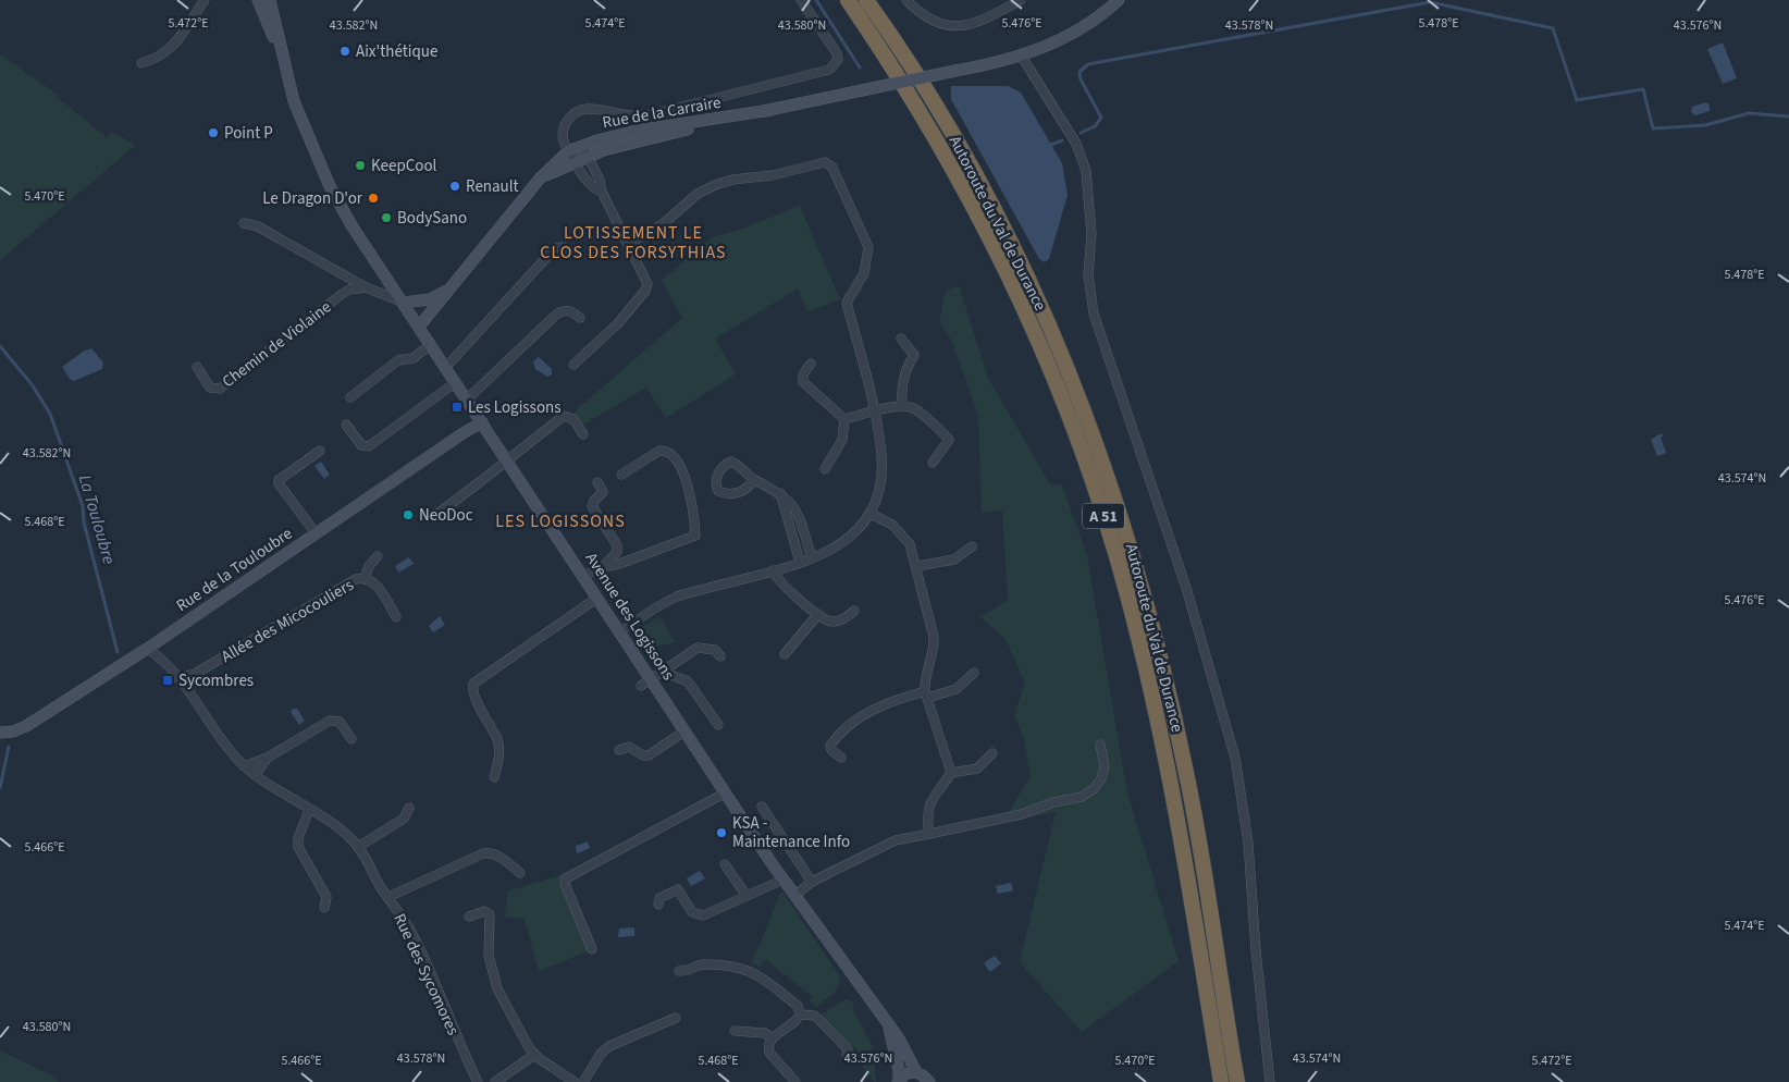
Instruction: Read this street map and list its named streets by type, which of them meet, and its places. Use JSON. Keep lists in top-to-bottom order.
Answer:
{
  "streets": {
    "highway": ["Autoroute du Val de Durance", "A 51"],
    "street": [
      "Rue de la Carraire",
      "Chemin de Violaine",
      "Rue de la Touloubre",
      "Avenue des Logissons",
      "Allée des Micocouliers",
      "Rue des Sycomores"
    ]
  },
  "crossings": [
    ["Rue de la Carraire", "Avenue des Logissons"],
    ["Rue de la Touloubre", "Avenue des Logissons"],
    ["Allée des Micocouliers", "Rue des Sycomores"]
  ],
  "districts": ["LOTISSEMENT LE CLOS DES FORSYTHIAS", "LES LOGISSONS"],
  "water": ["La Touloubre"],
  "places": {
    "other": [
      "Aix'thétique",
      "Point P",
      "KeepCool",
      "Renault",
      "Le Dragon D'or",
      "BodySano",
      "NeoDoc",
      "KSA - Maintenance Info"
    ],
    "transit": ["Les Logissons", "Sycombres"]
  },
  "coordinates": [
    "5.472°E",
    "5.476°E",
    "5.474°E",
    "5.478°E",
    "43.582°N",
    "43.580°N",
    "43.578°N",
    "43.576°N",
    "5.470°E",
    "43.574°N",
    "5.468°E",
    "5.466°E"
  ]
}
